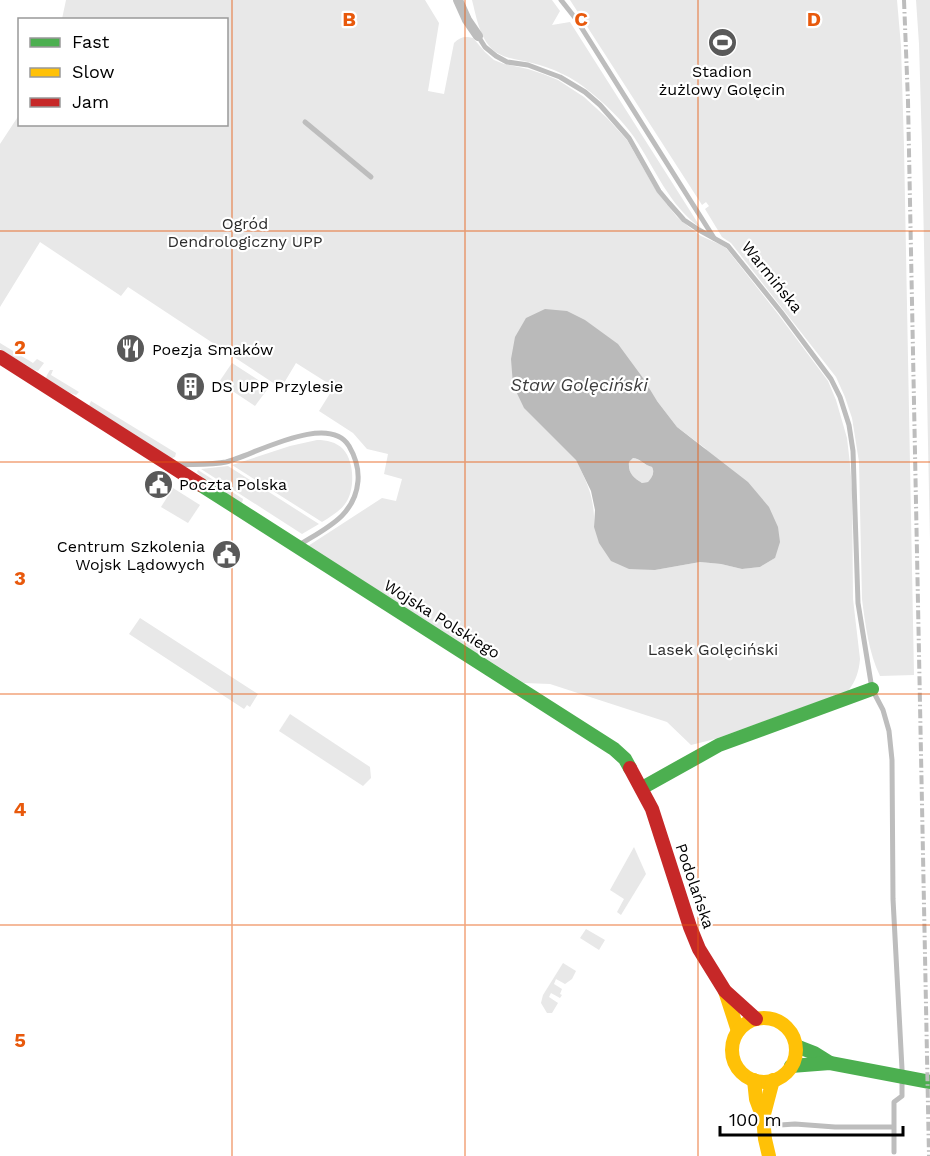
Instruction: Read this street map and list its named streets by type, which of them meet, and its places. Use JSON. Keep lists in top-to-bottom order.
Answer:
{
  "streets": {
    "street": ["Warmińska", "Wojska Polskiego", "Podolańska"]
  },
  "crossings": [
    ["Wojska Polskiego", "Podolańska"]
  ],
  "water": ["Staw Golęciński"],
  "parks": ["Ogród Dendrologiczny UPP", "Lasek Golęciński"],
  "places": {
    "sports": ["Stadion żużlowy Golęcin"],
    "restaurant": ["Poezja Smaków"],
    "building": ["DS UPP Przylesie"],
    "public building": ["Poczta Polska", "Centrum Szkolenia Wojsk Lądowych"]
  },
  "legend": ["Fast", "Slow", "Jam"],
  "scale_bar": "100 m",
  "grid": {
    "columns": ["B", "C", "D"],
    "rows": [
      "2",
      "3",
      "4",
      "5"
    ]
  }
}
